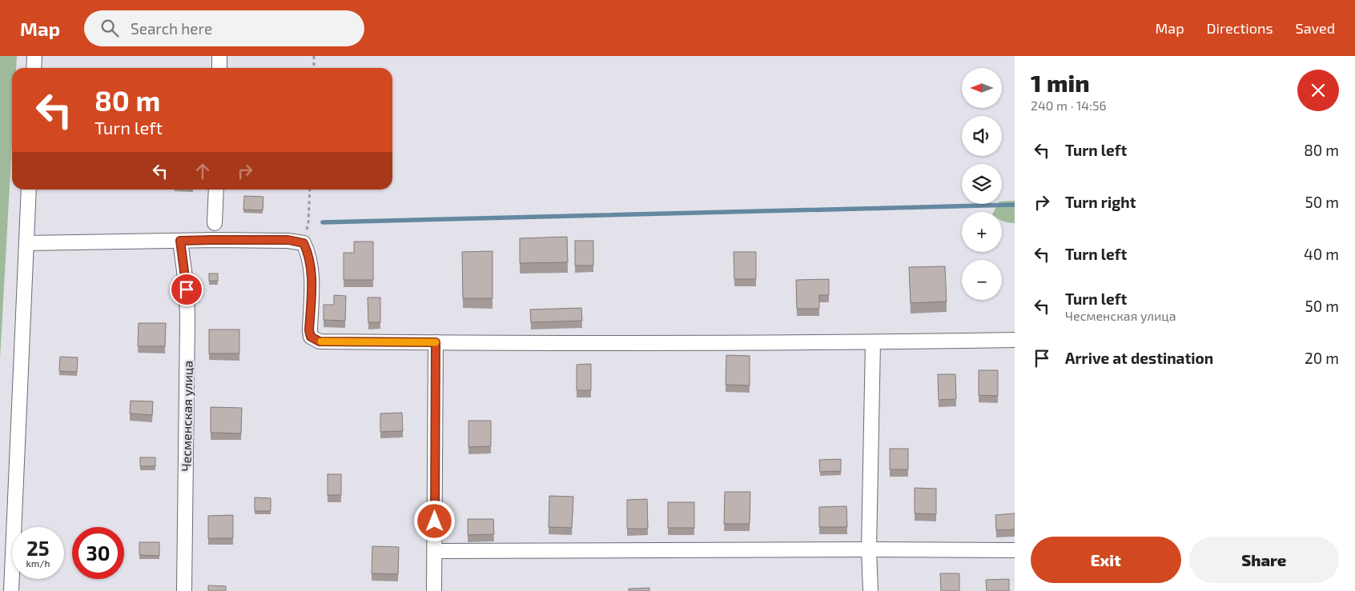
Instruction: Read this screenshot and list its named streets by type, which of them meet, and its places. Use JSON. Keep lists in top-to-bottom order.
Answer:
{
  "streets": {
    "street": ["Чесменская улица"]
  },
  "north": "left",
  "page": {
    "header": "Map",
    "search": "Search here",
    "nav": ["Map", "Directions", "Saved"],
    "heading": ["1 min", "240 m · 14:56"],
    "map_buttons": ["+", "−"],
    "turn": ["80 m", "Turn left"],
    "list": [
      {
        "name": "Turn left",
        "value": "80 m"
      },
      {
        "name": "Turn right",
        "value": "50 m"
      },
      {
        "name": "Turn left",
        "value": "40 m"
      },
      {
        "name": "Turn left",
        "note": "Чесменская улица",
        "value": "50 m"
      },
      {
        "name": "Arrive at destination",
        "value": "20 m"
      }
    ],
    "speed": "25 km/h",
    "limit": "30",
    "buttons": ["Exit", "Share"]
  }
}
